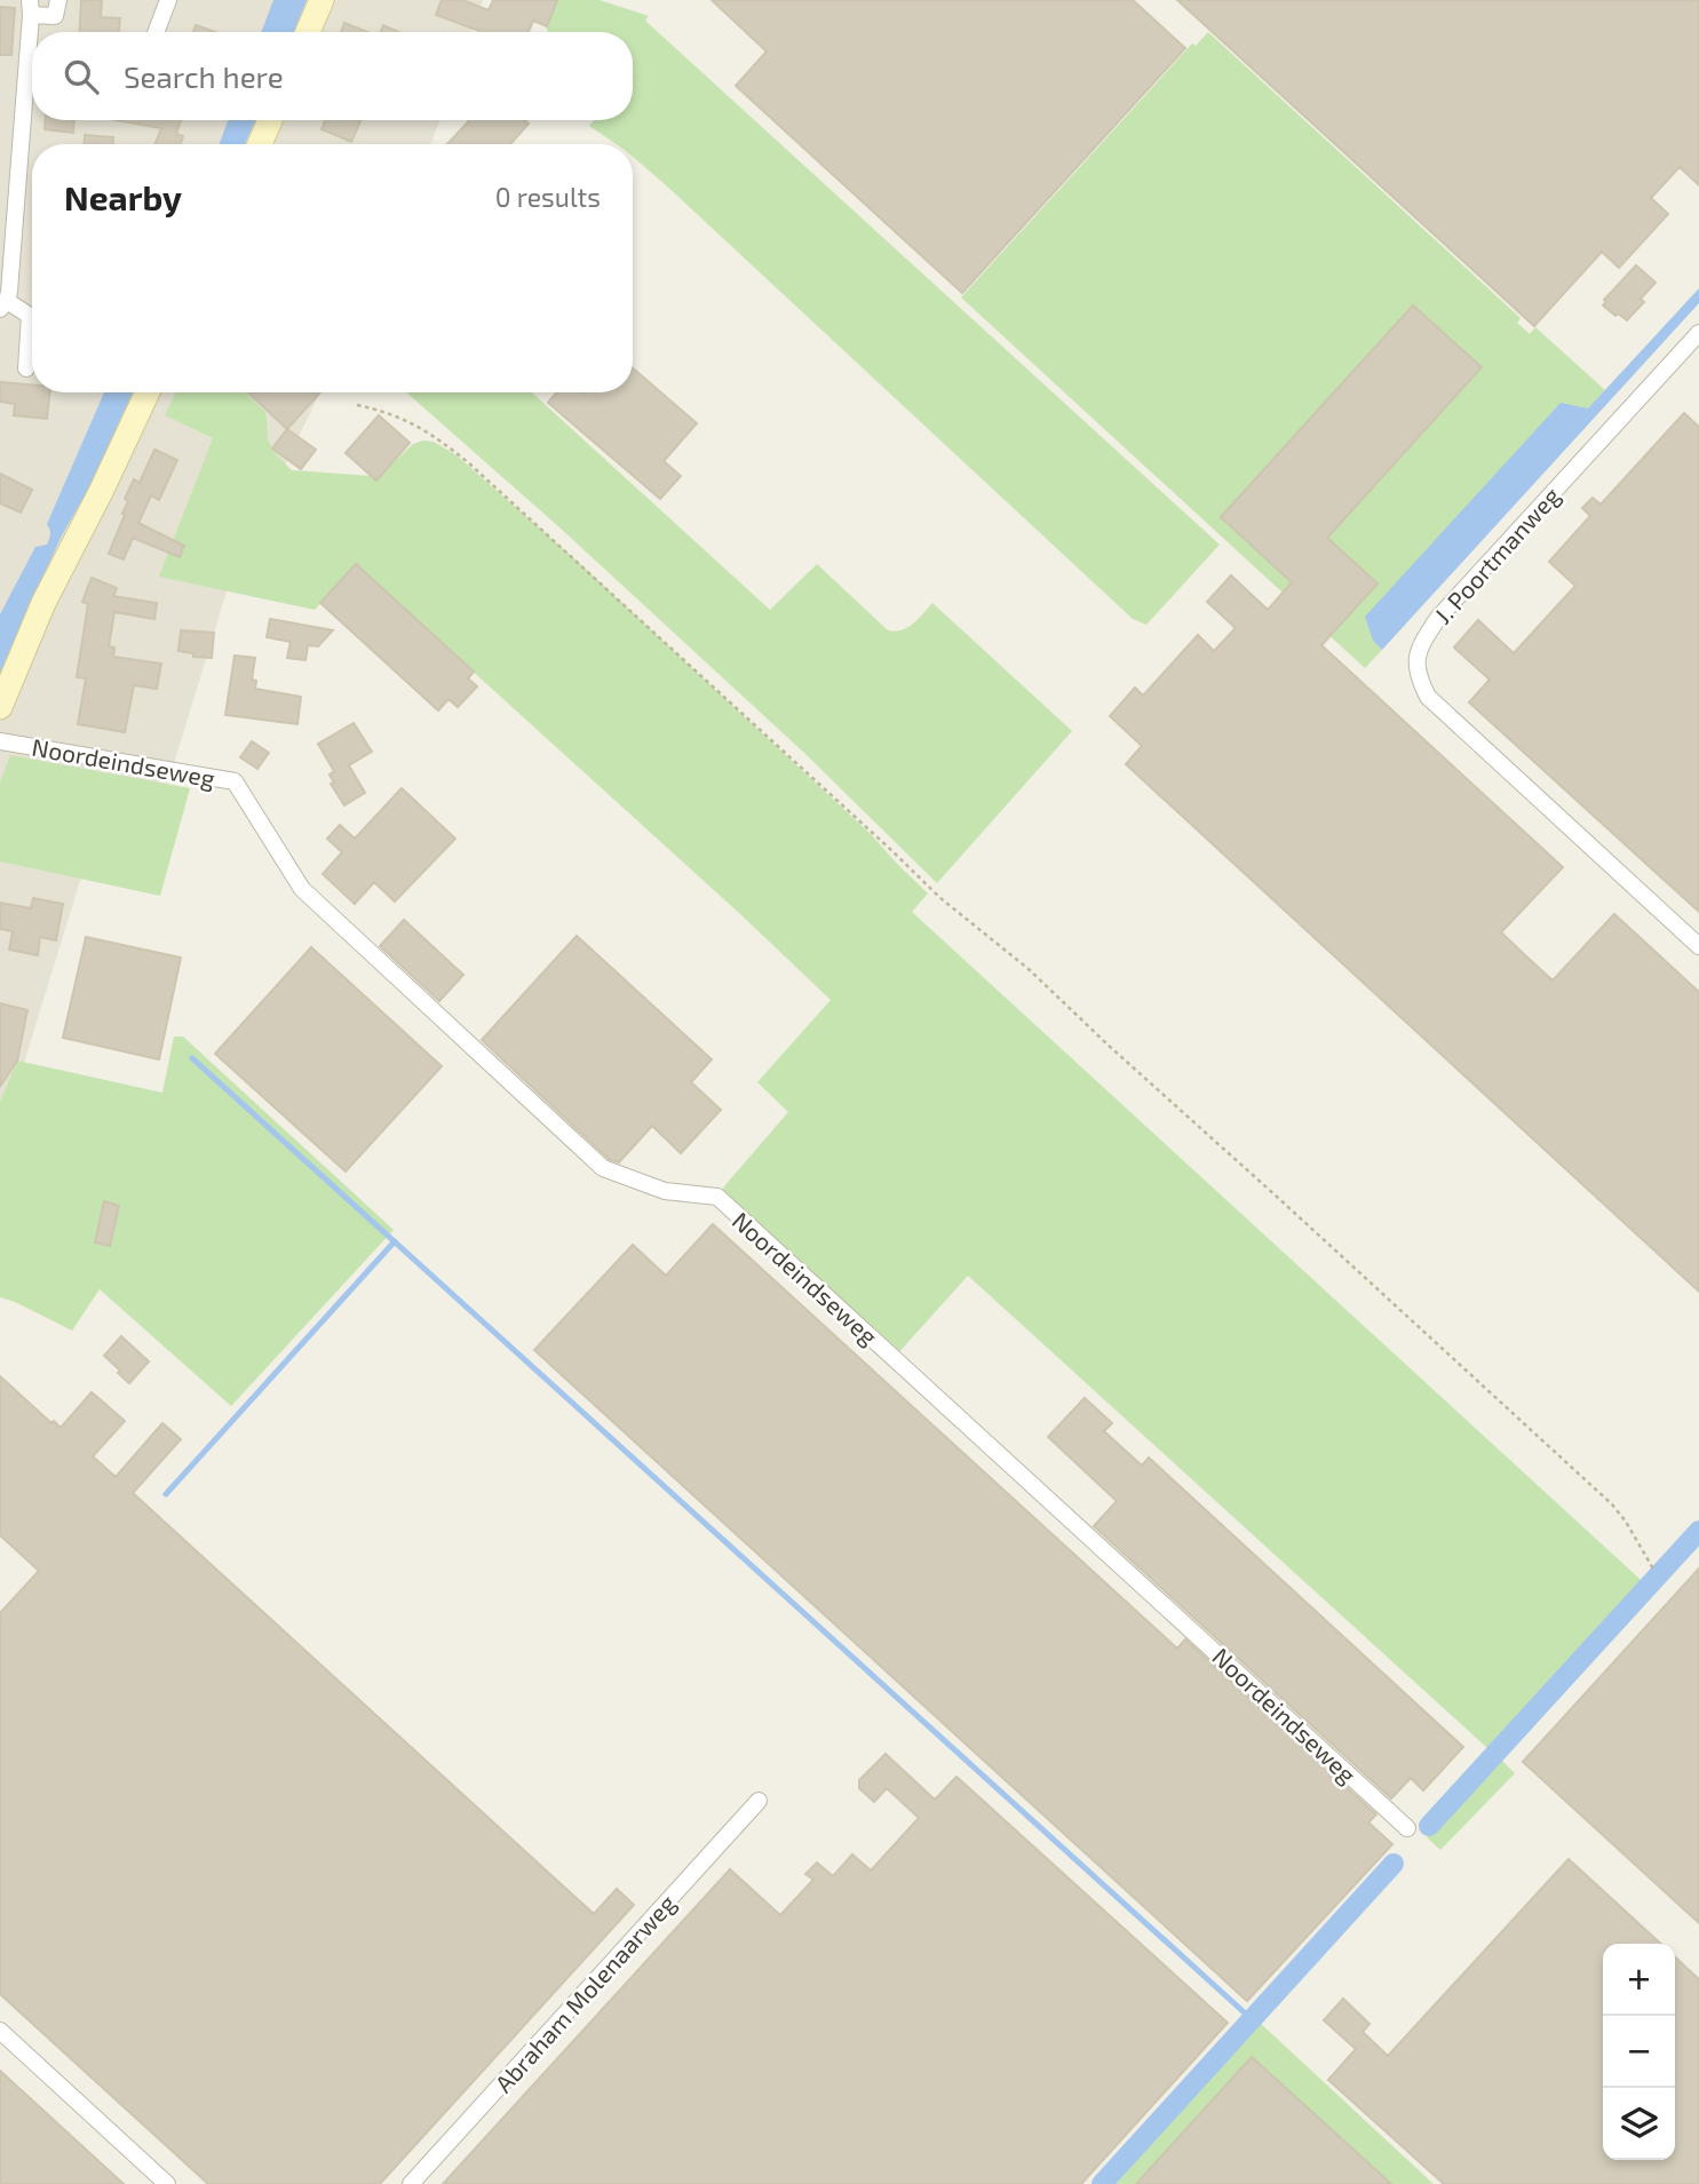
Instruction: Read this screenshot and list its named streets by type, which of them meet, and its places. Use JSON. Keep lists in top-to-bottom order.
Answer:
{
  "streets": {
    "street": ["J. Poortmanweg", "Noordeindseweg", "Abraham Molenaarweg"]
  },
  "page": {
    "search": "Search here",
    "heading": ["Nearby", "0 results"],
    "map_buttons": ["+", "−"]
  }
}
